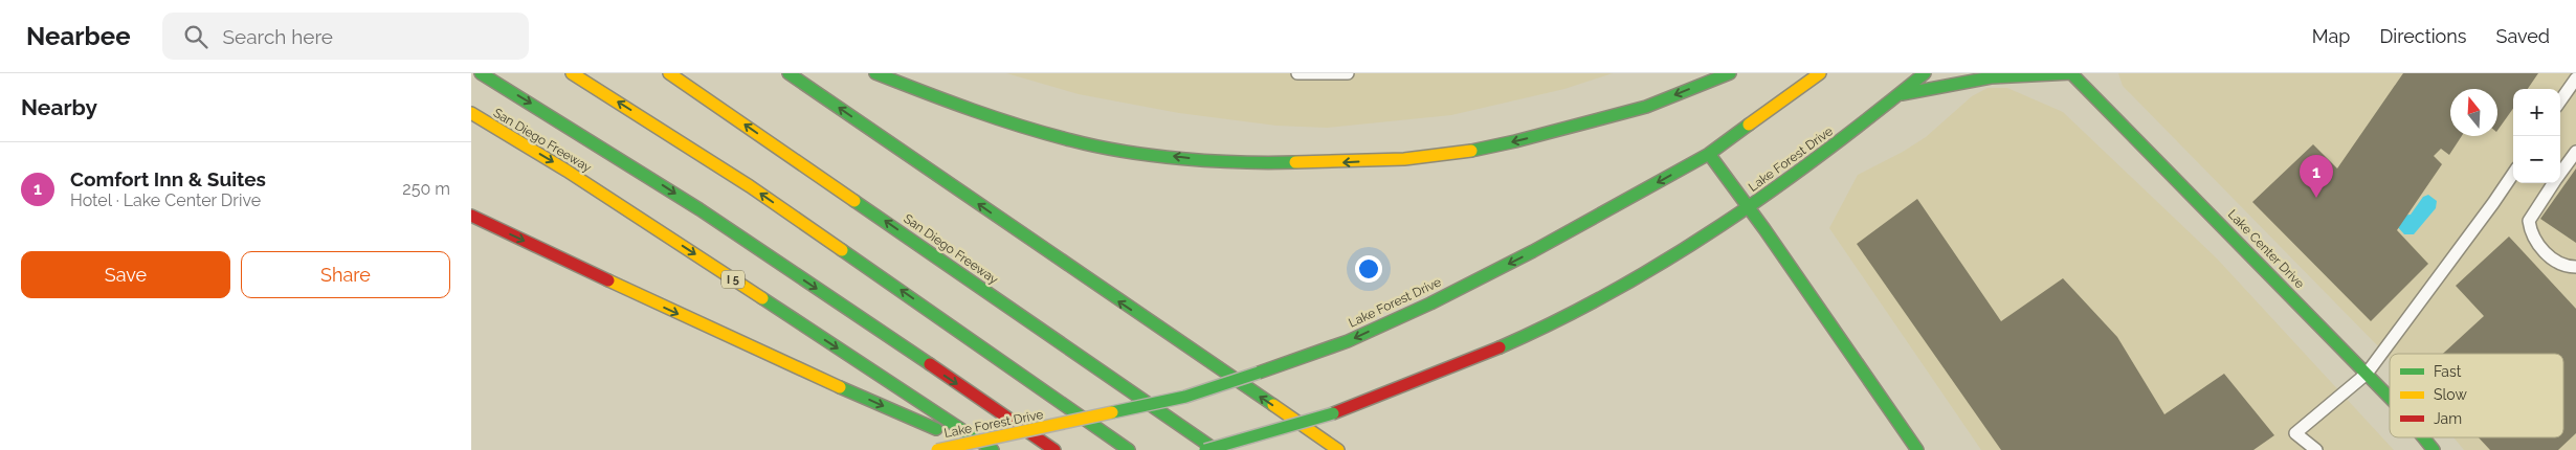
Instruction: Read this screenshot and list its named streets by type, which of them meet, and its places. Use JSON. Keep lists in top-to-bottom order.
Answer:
{
  "streets": {
    "main road": [
      "San Diego Freeway",
      "Lake Forest Drive",
      "Lake Center Drive",
      "I 5"
    ]
  },
  "legend": ["Fast", "Slow", "Jam"],
  "north": "top",
  "page": {
    "header": "Nearbee",
    "search": "Search here",
    "nav": ["Map", "Directions", "Saved"],
    "heading": "Nearby",
    "map_buttons": ["+", "−"],
    "list": [
      {
        "mark": "1",
        "name": "Comfort Inn & Suites",
        "note": "Hotel · Lake Center Drive",
        "value": "250 m"
      }
    ],
    "pins": "1",
    "buttons": ["Save", "Share"]
  }
}
